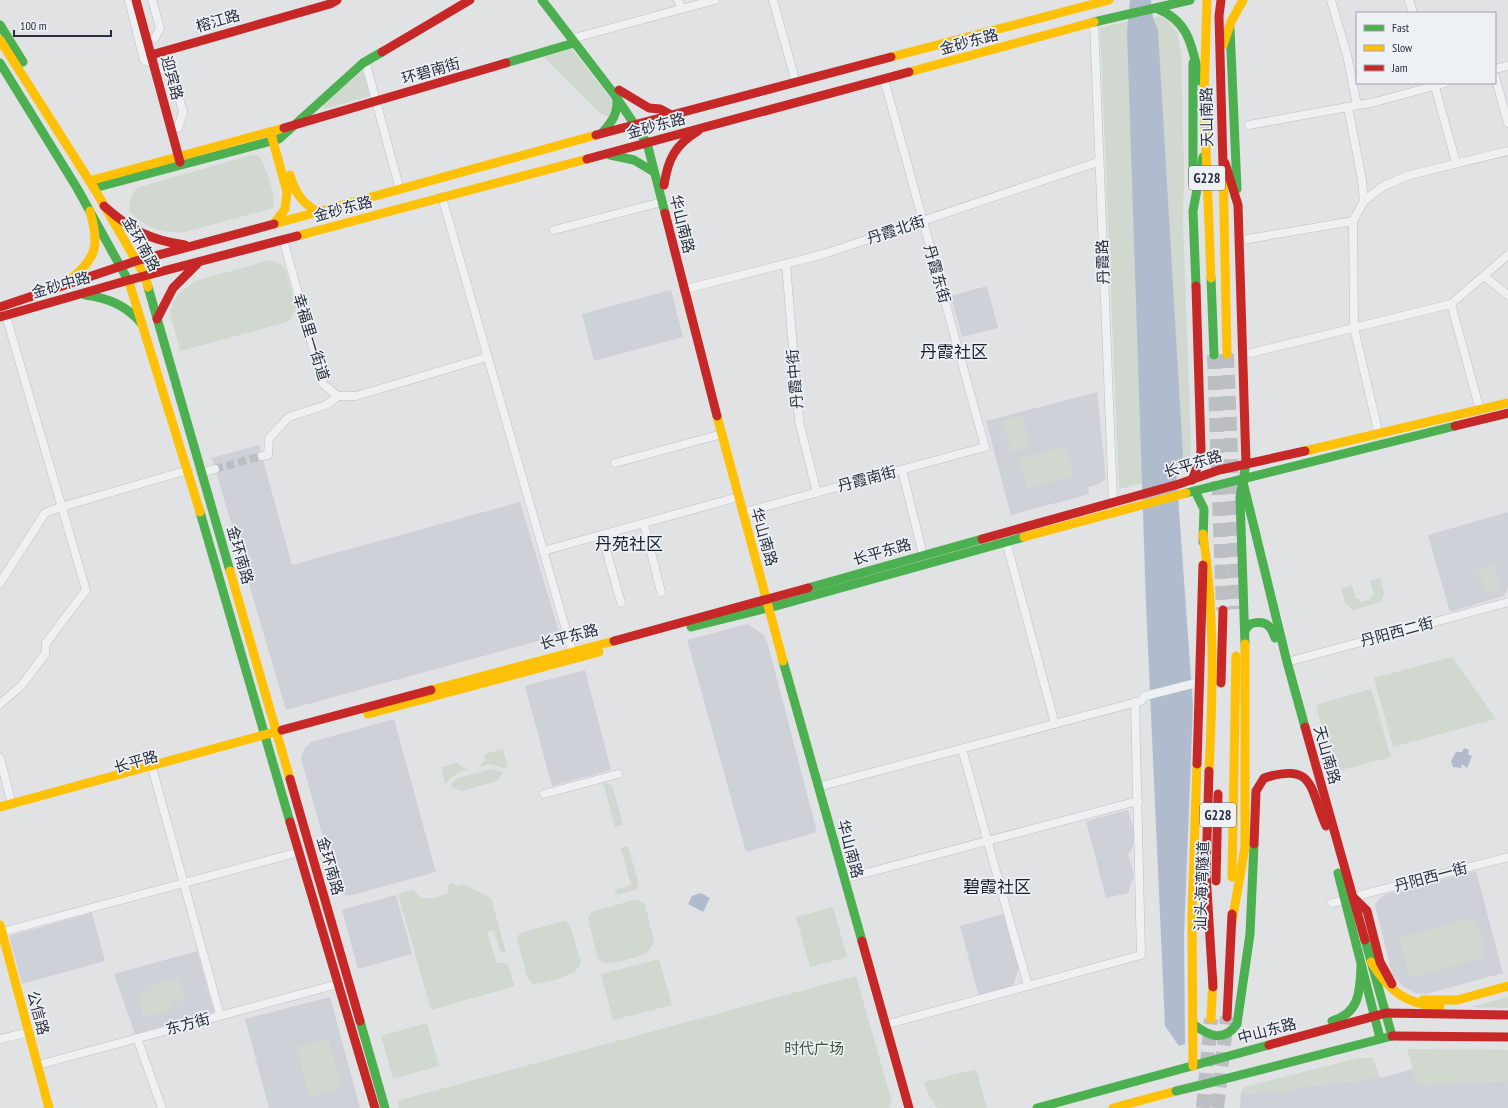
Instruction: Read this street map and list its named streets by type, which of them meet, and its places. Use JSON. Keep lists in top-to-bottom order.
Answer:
{
  "streets": {
    "main road": [
      "榕江路",
      "金砂东路",
      "环碧南街",
      "迎宾路",
      "天山南路",
      "G228",
      "华山南路",
      "金环南路",
      "金砂中路",
      "长平东路",
      "长平路",
      "汕头海湾隧道",
      "公信路",
      "中山东路"
    ],
    "street": [
      "丹霞北街",
      "丹霞路",
      "丹霞东街",
      "幸福里一街道",
      "丹霞中街",
      "丹霞南街",
      "丹阳西二街",
      "丹阳西一街",
      "东方街"
    ]
  },
  "crossings": [
    ["榕江路", "迎宾路"],
    ["金砂东路", "华山南路"],
    ["金砂东路", "金环南路"],
    ["金砂东路", "丹霞路"],
    ["金砂东路", "丹霞东街"],
    ["金砂东路", "金砂中路"],
    ["金砂东路", "幸福里一街道"],
    ["环碧南街", "迎宾路"],
    ["环碧南街", "华山南路"],
    ["环碧南街", "金环南路"],
    ["天山南路", "长平东路"],
    ["天山南路", "丹阳西二街"],
    ["天山南路", "丹阳西一街"],
    ["天山南路", "中山东路"],
    ["华山南路", "丹霞北街"],
    ["华山南路", "长平东路"],
    ["华山南路", "丹霞南街"],
    ["丹霞北街", "丹霞路"],
    ["丹霞北街", "丹霞东街"],
    ["丹霞北街", "丹霞中街"],
    ["金环南路", "金砂中路"],
    ["金环南路", "长平东路"],
    ["金环南路", "长平路"],
    ["金环南路", "东方街"],
    ["丹霞路", "长平东路"],
    ["丹霞东街", "丹霞南街"],
    ["丹霞中街", "丹霞南街"],
    ["长平东路", "长平路"],
    ["公信路", "东方街"]
  ],
  "districts": ["丹霞社区", "丹苑社区", "碧霞社区"],
  "parks": ["时代广场"],
  "legend": ["Fast", "Slow", "Jam"],
  "scale_bar": "100 m"
}
